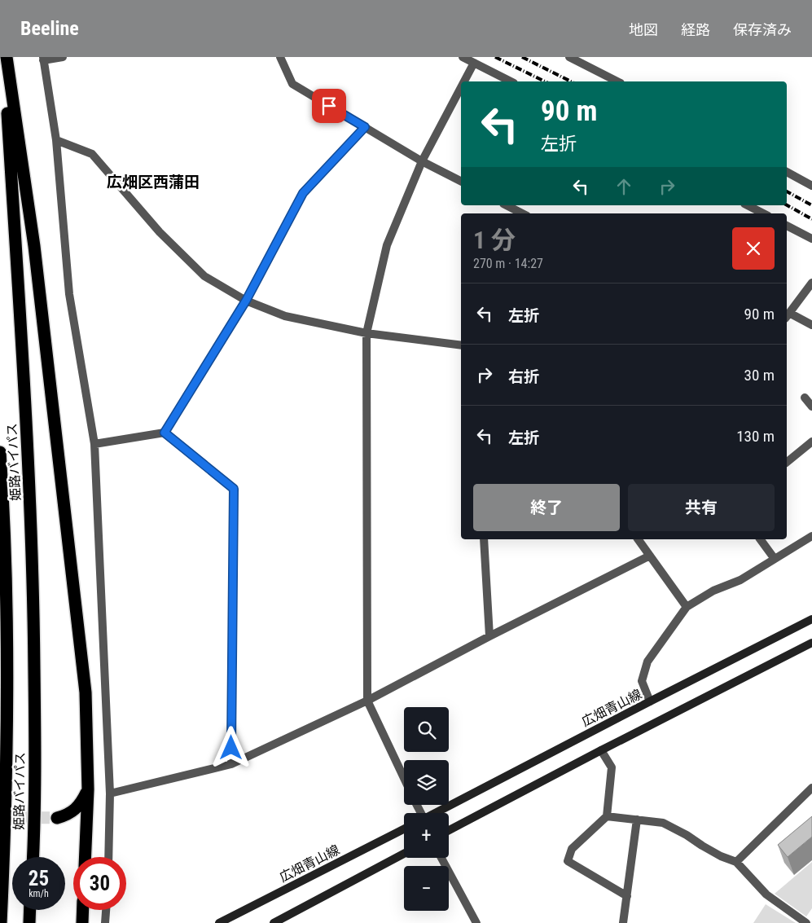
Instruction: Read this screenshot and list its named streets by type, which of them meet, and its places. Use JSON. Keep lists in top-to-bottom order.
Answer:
{
  "streets": {
    "highway": ["姫路バイパス"],
    "main road": ["広畑青山線"]
  },
  "districts": ["広畑区西蒲田"],
  "page": {
    "header": "Beeline",
    "nav": ["地図", "経路", "保存済み"],
    "turn": ["90 m", "左折"],
    "heading": ["1 分", "270 m · 14:27"],
    "list": [
      {
        "name": "左折",
        "value": "90 m"
      },
      {
        "name": "右折",
        "value": "30 m"
      },
      {
        "name": "左折",
        "value": "130 m"
      }
    ],
    "buttons": ["終了", "共有"],
    "map_buttons": ["+", "−"],
    "speed": "25 km/h",
    "limit": "30"
  }
}
